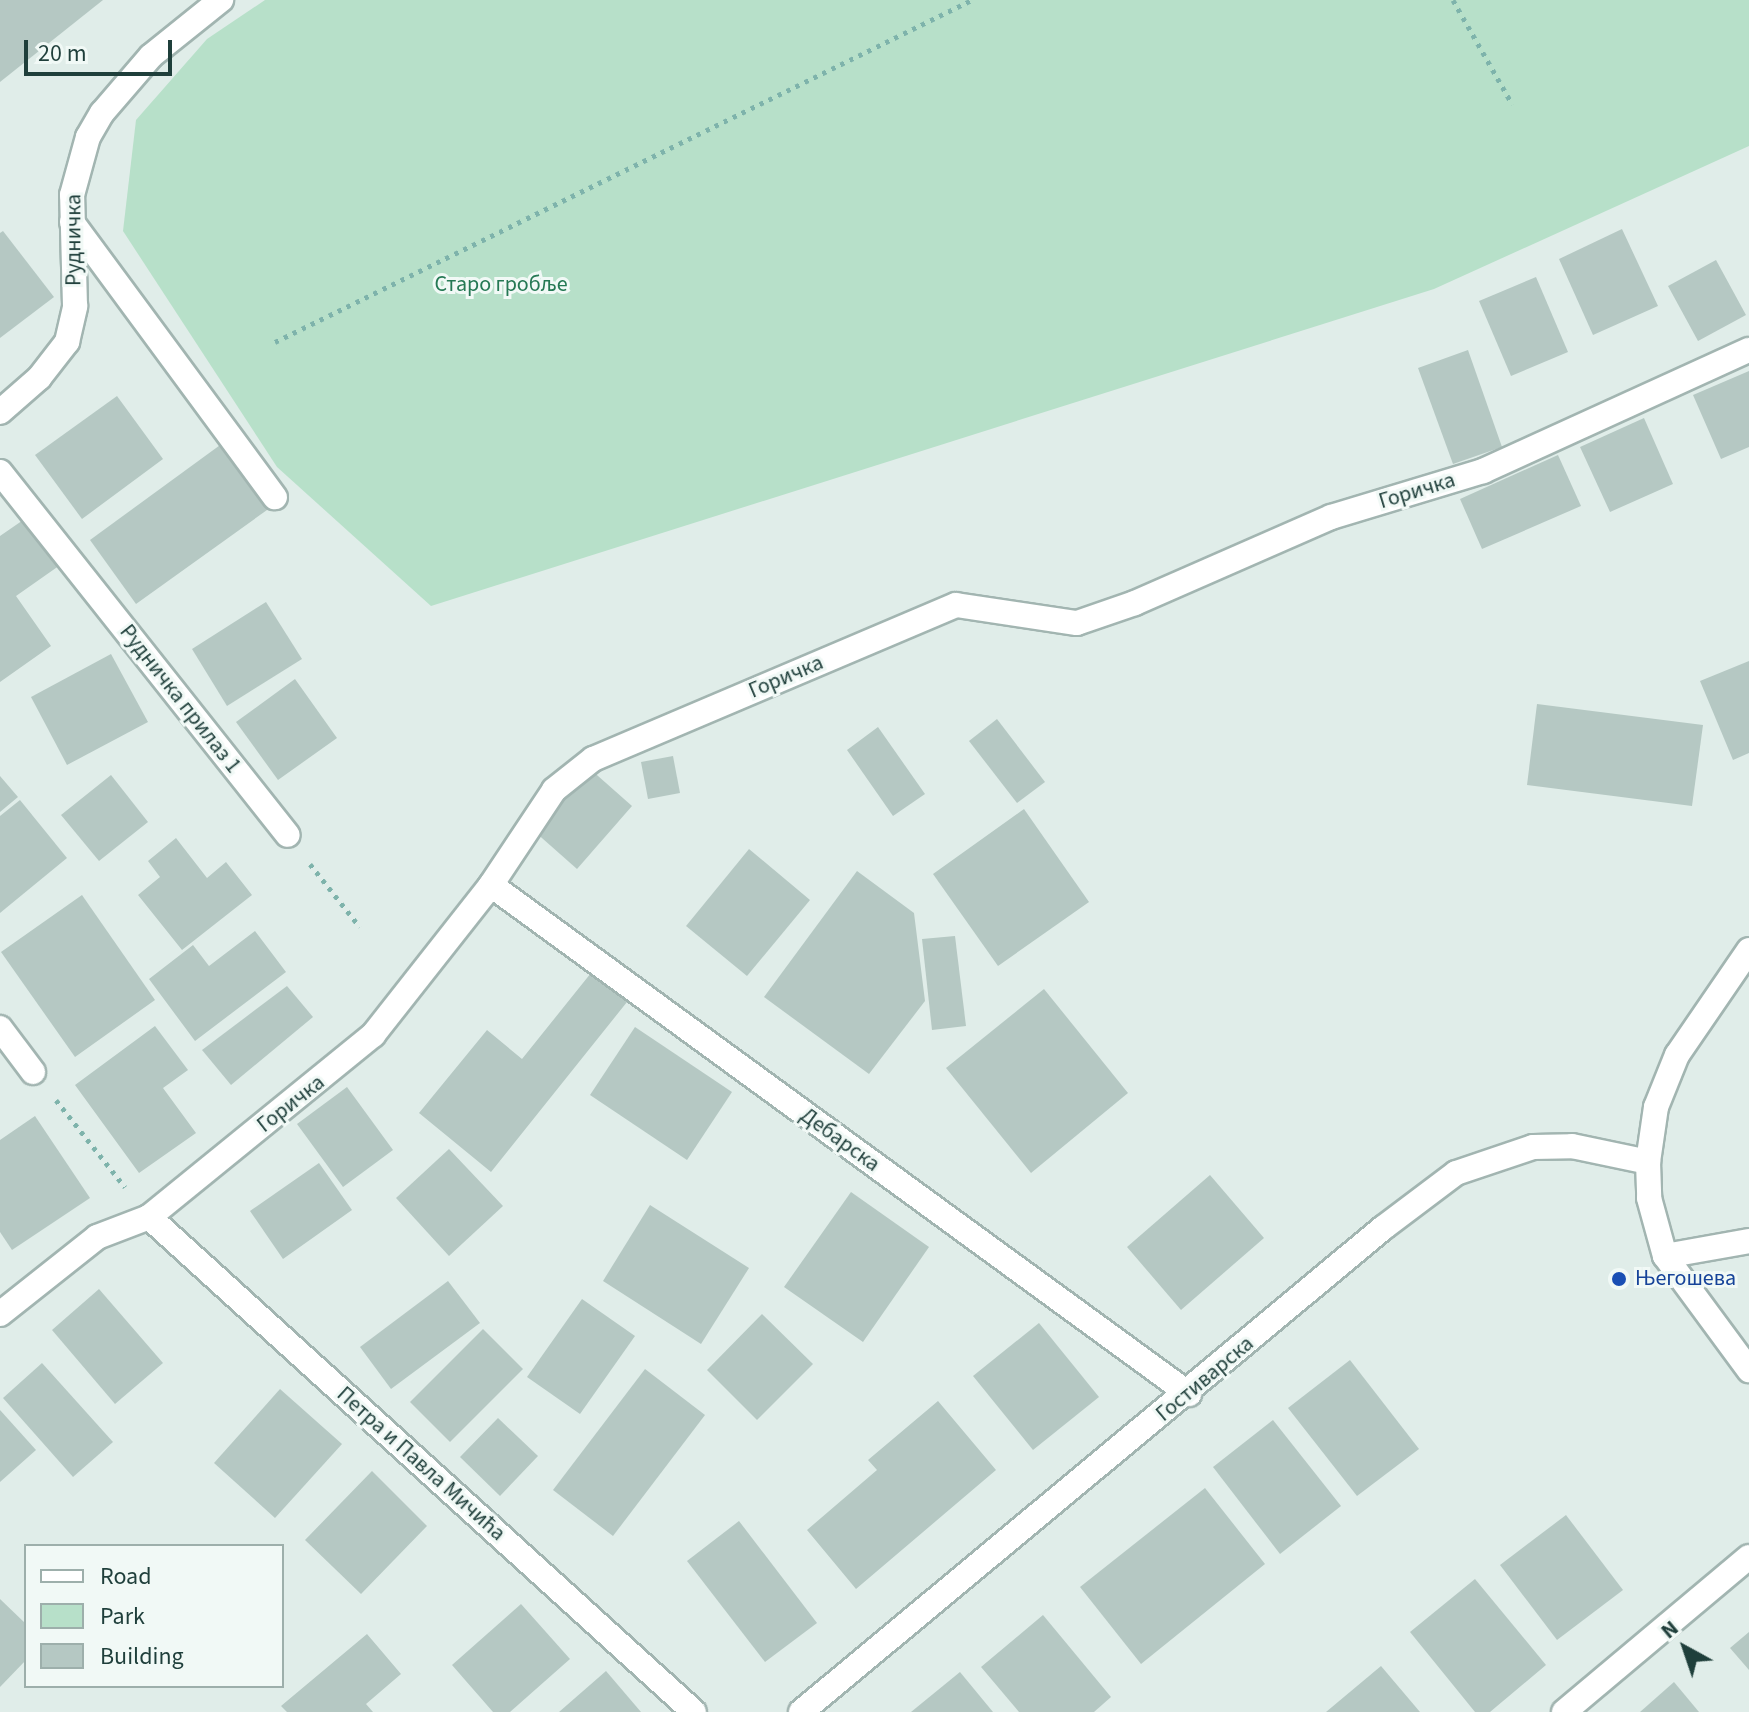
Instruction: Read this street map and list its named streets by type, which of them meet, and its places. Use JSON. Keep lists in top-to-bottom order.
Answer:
{
  "streets": {
    "street": [
      "Рудничка",
      "Горичка",
      "Рудничка прилаз 1",
      "Дебарска",
      "Гостиварска",
      "Петра и Павла Мичића"
    ]
  },
  "crossings": [
    ["Горичка", "Дебарска"],
    ["Горичка", "Петра и Павла Мичића"],
    ["Дебарска", "Гостиварска"]
  ],
  "parks": ["Старо гробље"],
  "places": ["Његошева"],
  "legend": ["Road", "Park", "Building"],
  "scale_bar": "20 m",
  "north": "top left"
}
